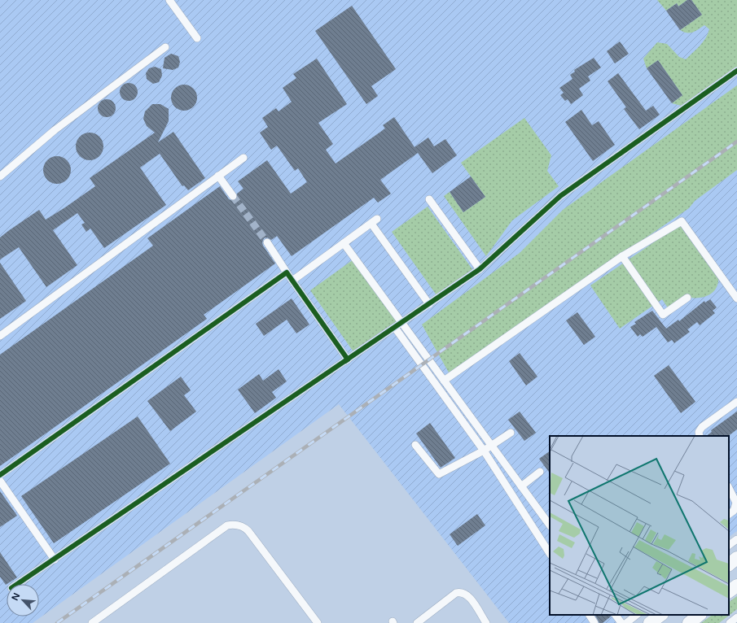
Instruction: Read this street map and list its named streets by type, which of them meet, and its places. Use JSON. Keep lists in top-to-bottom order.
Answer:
{
  "north": "top left"
}
